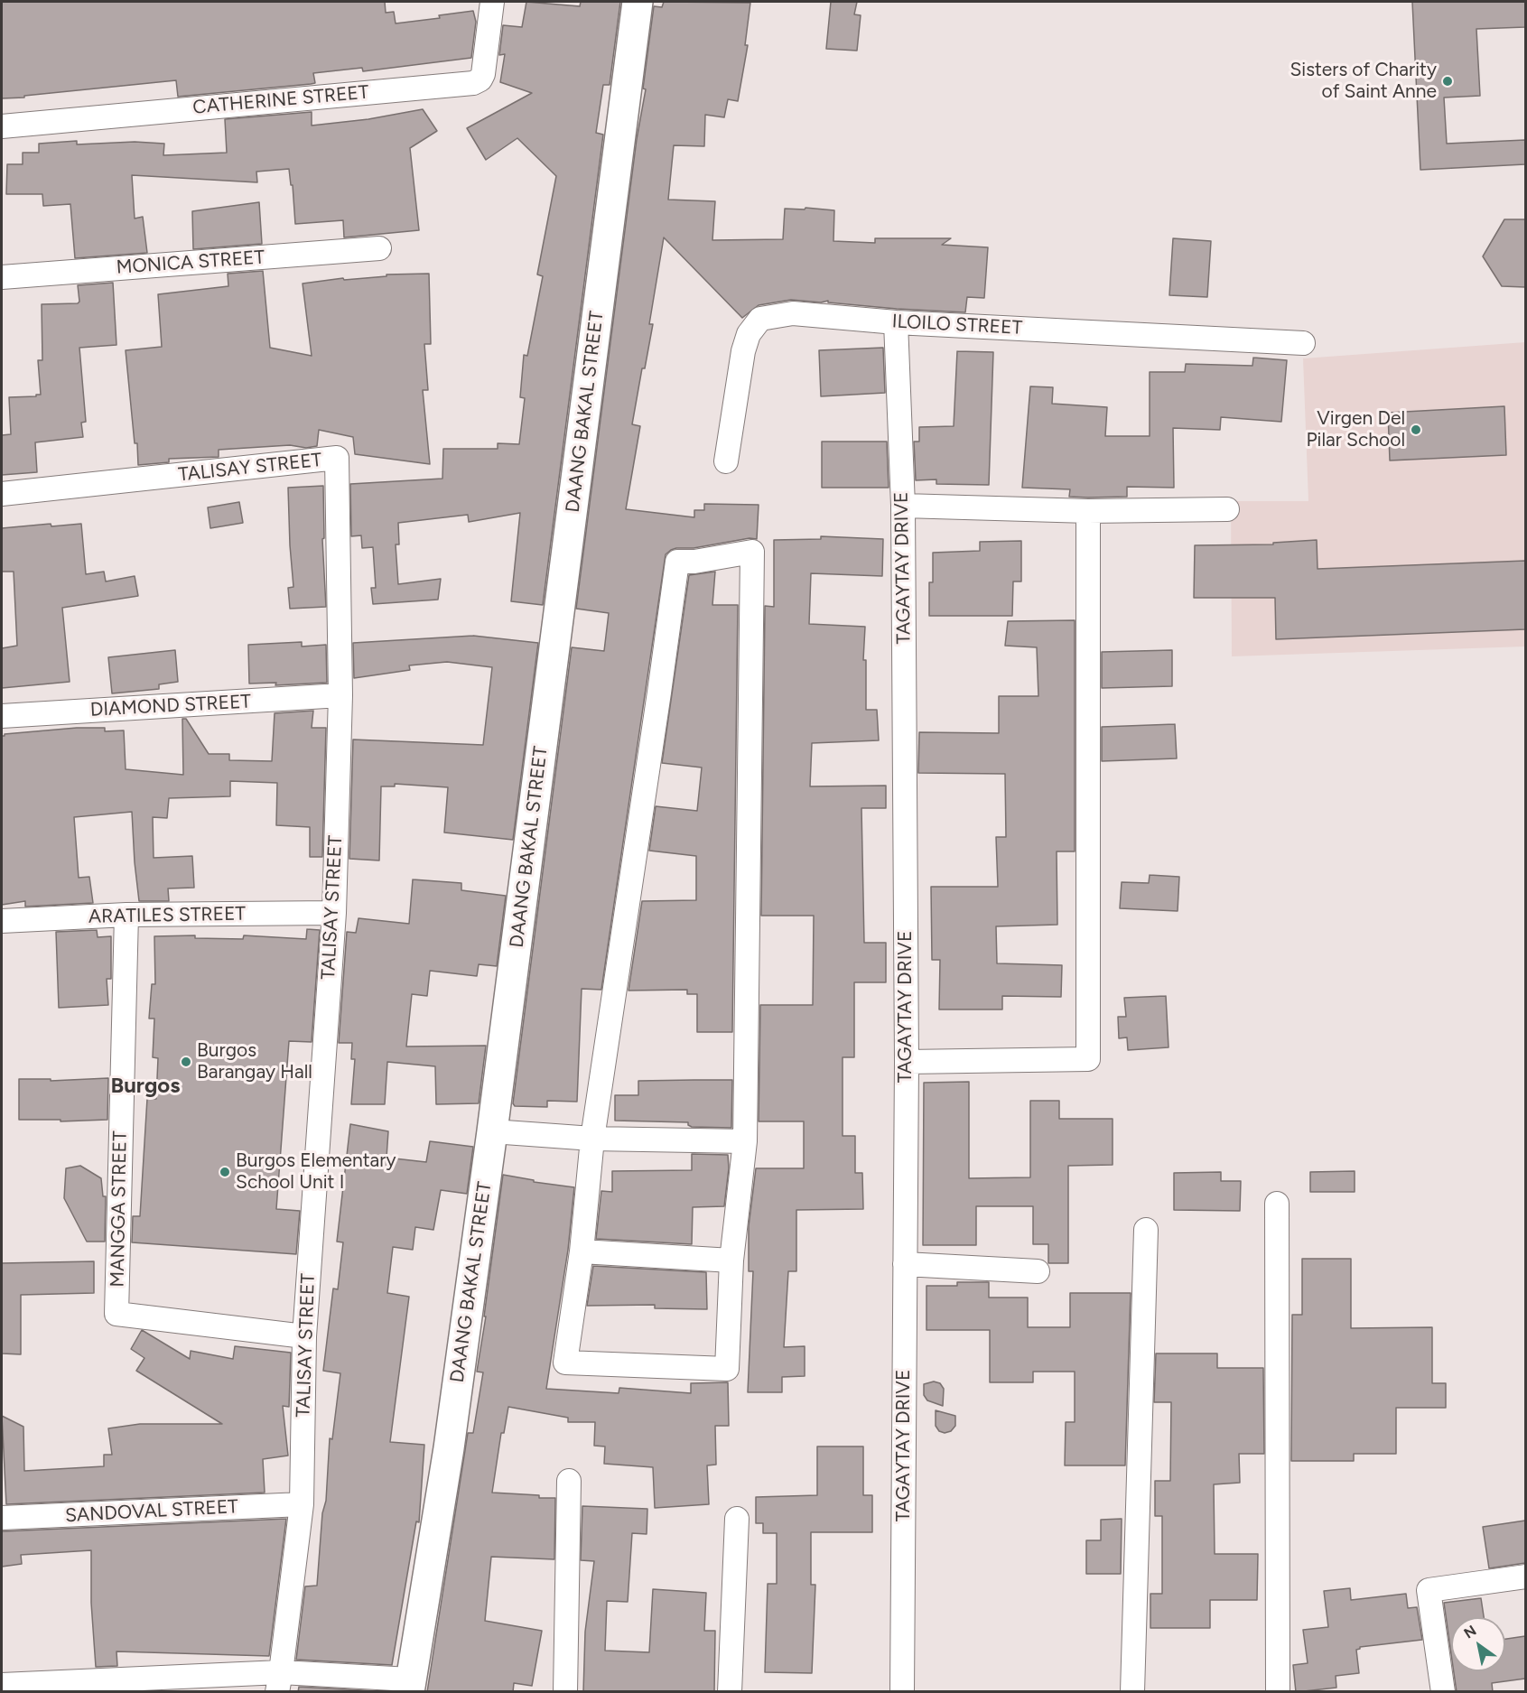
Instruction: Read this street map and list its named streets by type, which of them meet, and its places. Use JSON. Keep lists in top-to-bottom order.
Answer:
{
  "streets": {
    "street": [
      "CATHERINE STREET",
      "MONICA STREET",
      "ILOILO STREET",
      "DAANG BAKAL STREET",
      "TALISAY STREET",
      "TAGAYTAY DRIVE",
      "DIAMOND STREET",
      "ARATILES STREET",
      "MANGGA STREET",
      "SANDOVAL STREET"
    ]
  },
  "crossings": [
    ["ILOILO STREET", "TAGAYTAY DRIVE"],
    ["TALISAY STREET", "DIAMOND STREET"],
    ["TALISAY STREET", "ARATILES STREET"],
    ["TALISAY STREET", "MANGGA STREET"],
    ["TALISAY STREET", "SANDOVAL STREET"],
    ["ARATILES STREET", "MANGGA STREET"]
  ],
  "districts": ["Burgos"],
  "places": [
    "Sisters of Charity of Saint Anne",
    "Virgen Del Pilar School",
    "Burgos Barangay Hall",
    "Burgos Elementary School Unit I"
  ],
  "north": "top left"
}
